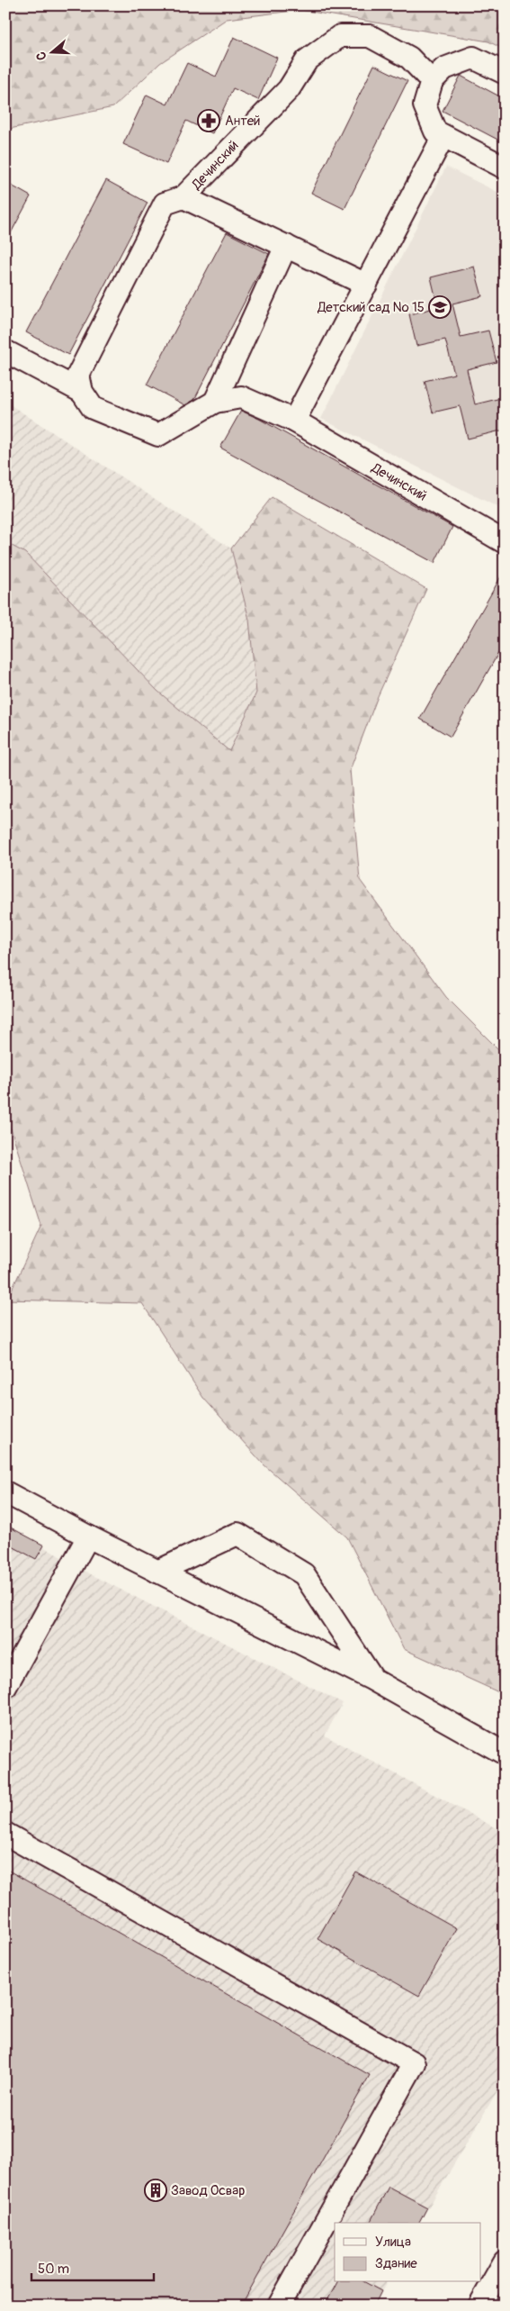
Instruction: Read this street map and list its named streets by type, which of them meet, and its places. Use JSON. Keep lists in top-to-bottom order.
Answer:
{
  "streets": {
    "street": ["Дечинский"]
  },
  "places": {
    "pharmacy": ["Антей"],
    "school or university": ["Детский сад № 15"],
    "building": ["Завод Освар"]
  },
  "legend": ["Улица", "Здание"],
  "scale_bar": "50 m",
  "north": "left"
}
